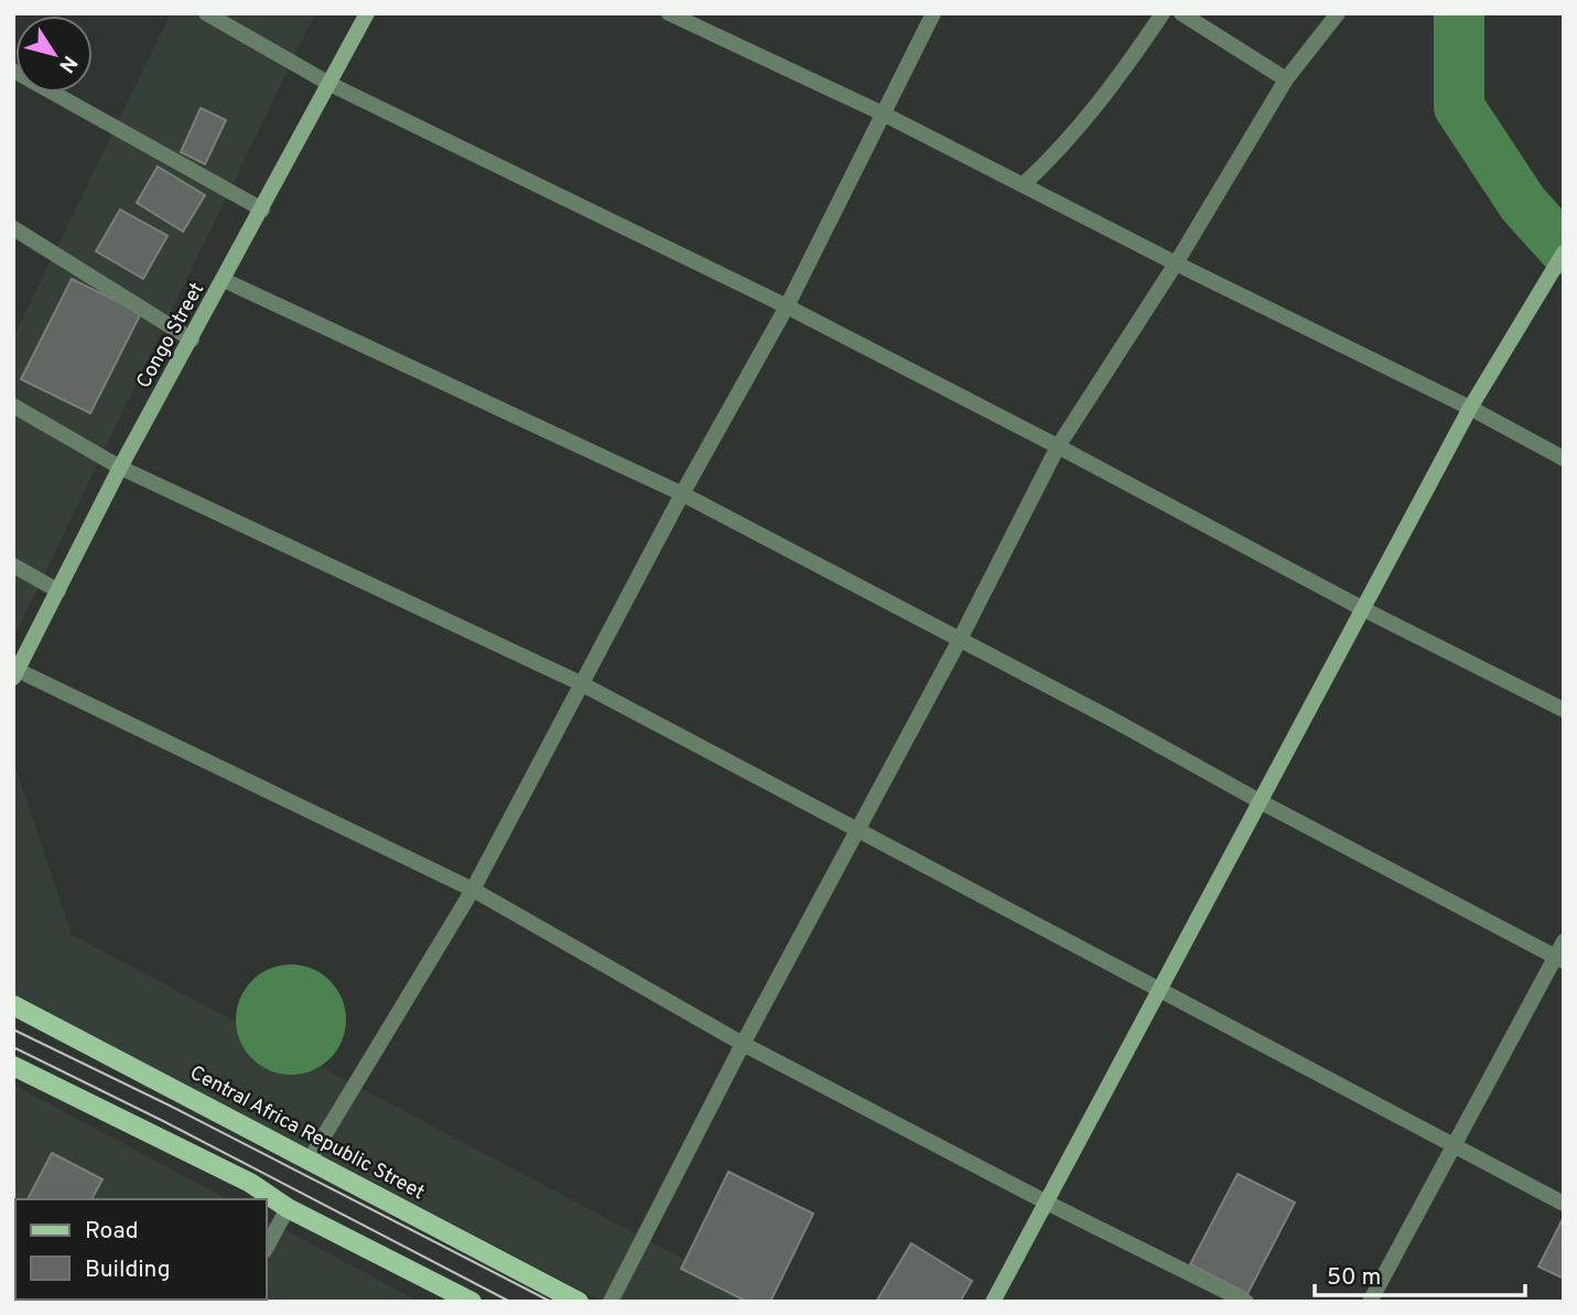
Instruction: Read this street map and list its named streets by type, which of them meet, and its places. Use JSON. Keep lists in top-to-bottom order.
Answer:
{
  "streets": {
    "main road": ["Central Africa Republic Street"],
    "street": ["Congo Street"]
  },
  "legend": ["Road", "Building"],
  "scale_bar": "50 m",
  "north": "bottom right"
}
